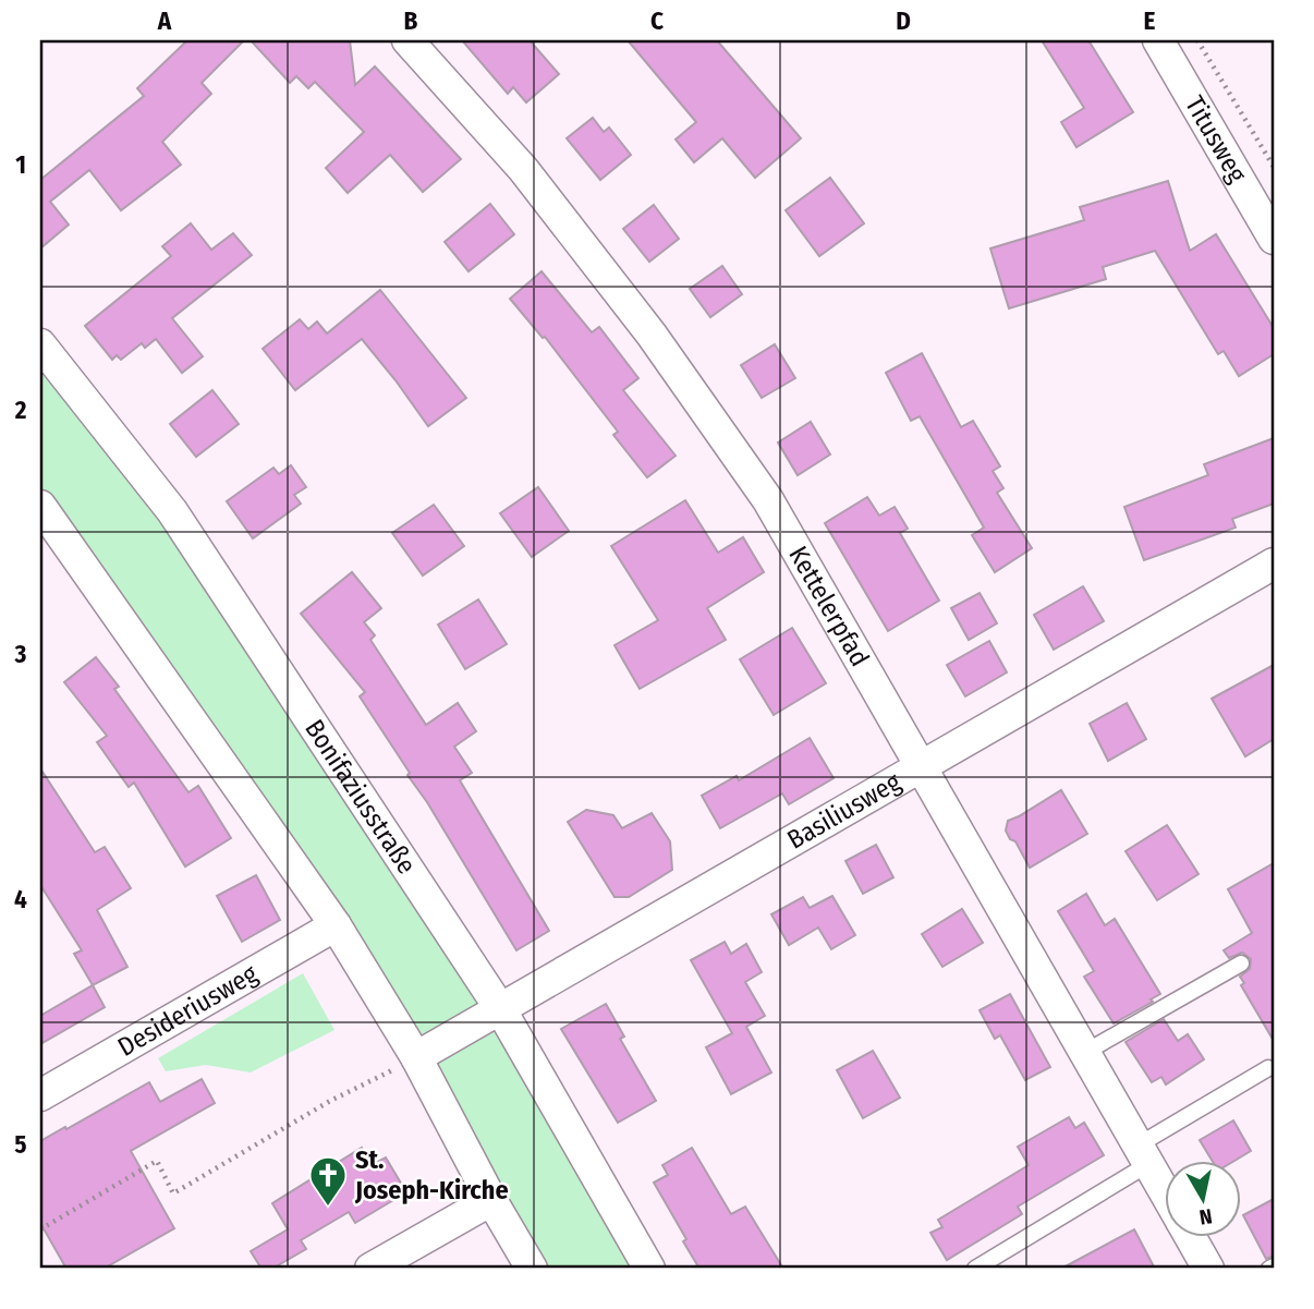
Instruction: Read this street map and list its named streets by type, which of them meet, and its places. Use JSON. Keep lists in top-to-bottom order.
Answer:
{
  "streets": {
    "street": [
      "Titusweg",
      "Kettelerpfad",
      "Bonifaziusstraße",
      "Basiliusweg",
      "Desideriusweg"
    ]
  },
  "crossings": [
    ["Kettelerpfad", "Basiliusweg"],
    ["Bonifaziusstraße", "Basiliusweg"]
  ],
  "places": {
    "church": ["St. Joseph-Kirche"]
  },
  "north": "bottom",
  "grid": {
    "columns": [
      "A",
      "B",
      "C",
      "D",
      "E"
    ],
    "rows": [
      "1",
      "2",
      "3",
      "4",
      "5"
    ]
  }
}
